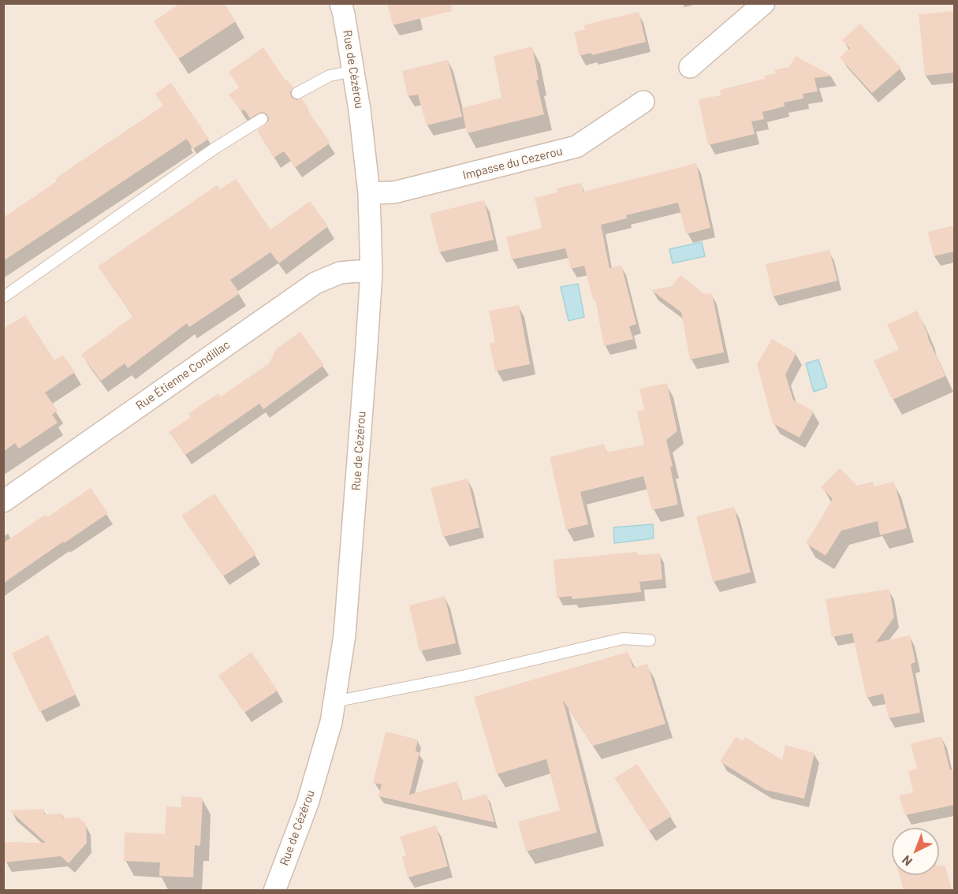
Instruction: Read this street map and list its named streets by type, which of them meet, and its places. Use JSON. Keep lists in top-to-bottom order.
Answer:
{
  "streets": {
    "street": ["Rue de Cézérou", "Impasse du Cezerou", "Rue Étienne Condillac"]
  },
  "crossings": [
    ["Rue de Cézérou", "Impasse du Cezerou"],
    ["Rue de Cézérou", "Rue Étienne Condillac"]
  ],
  "north": "bottom left"
}
